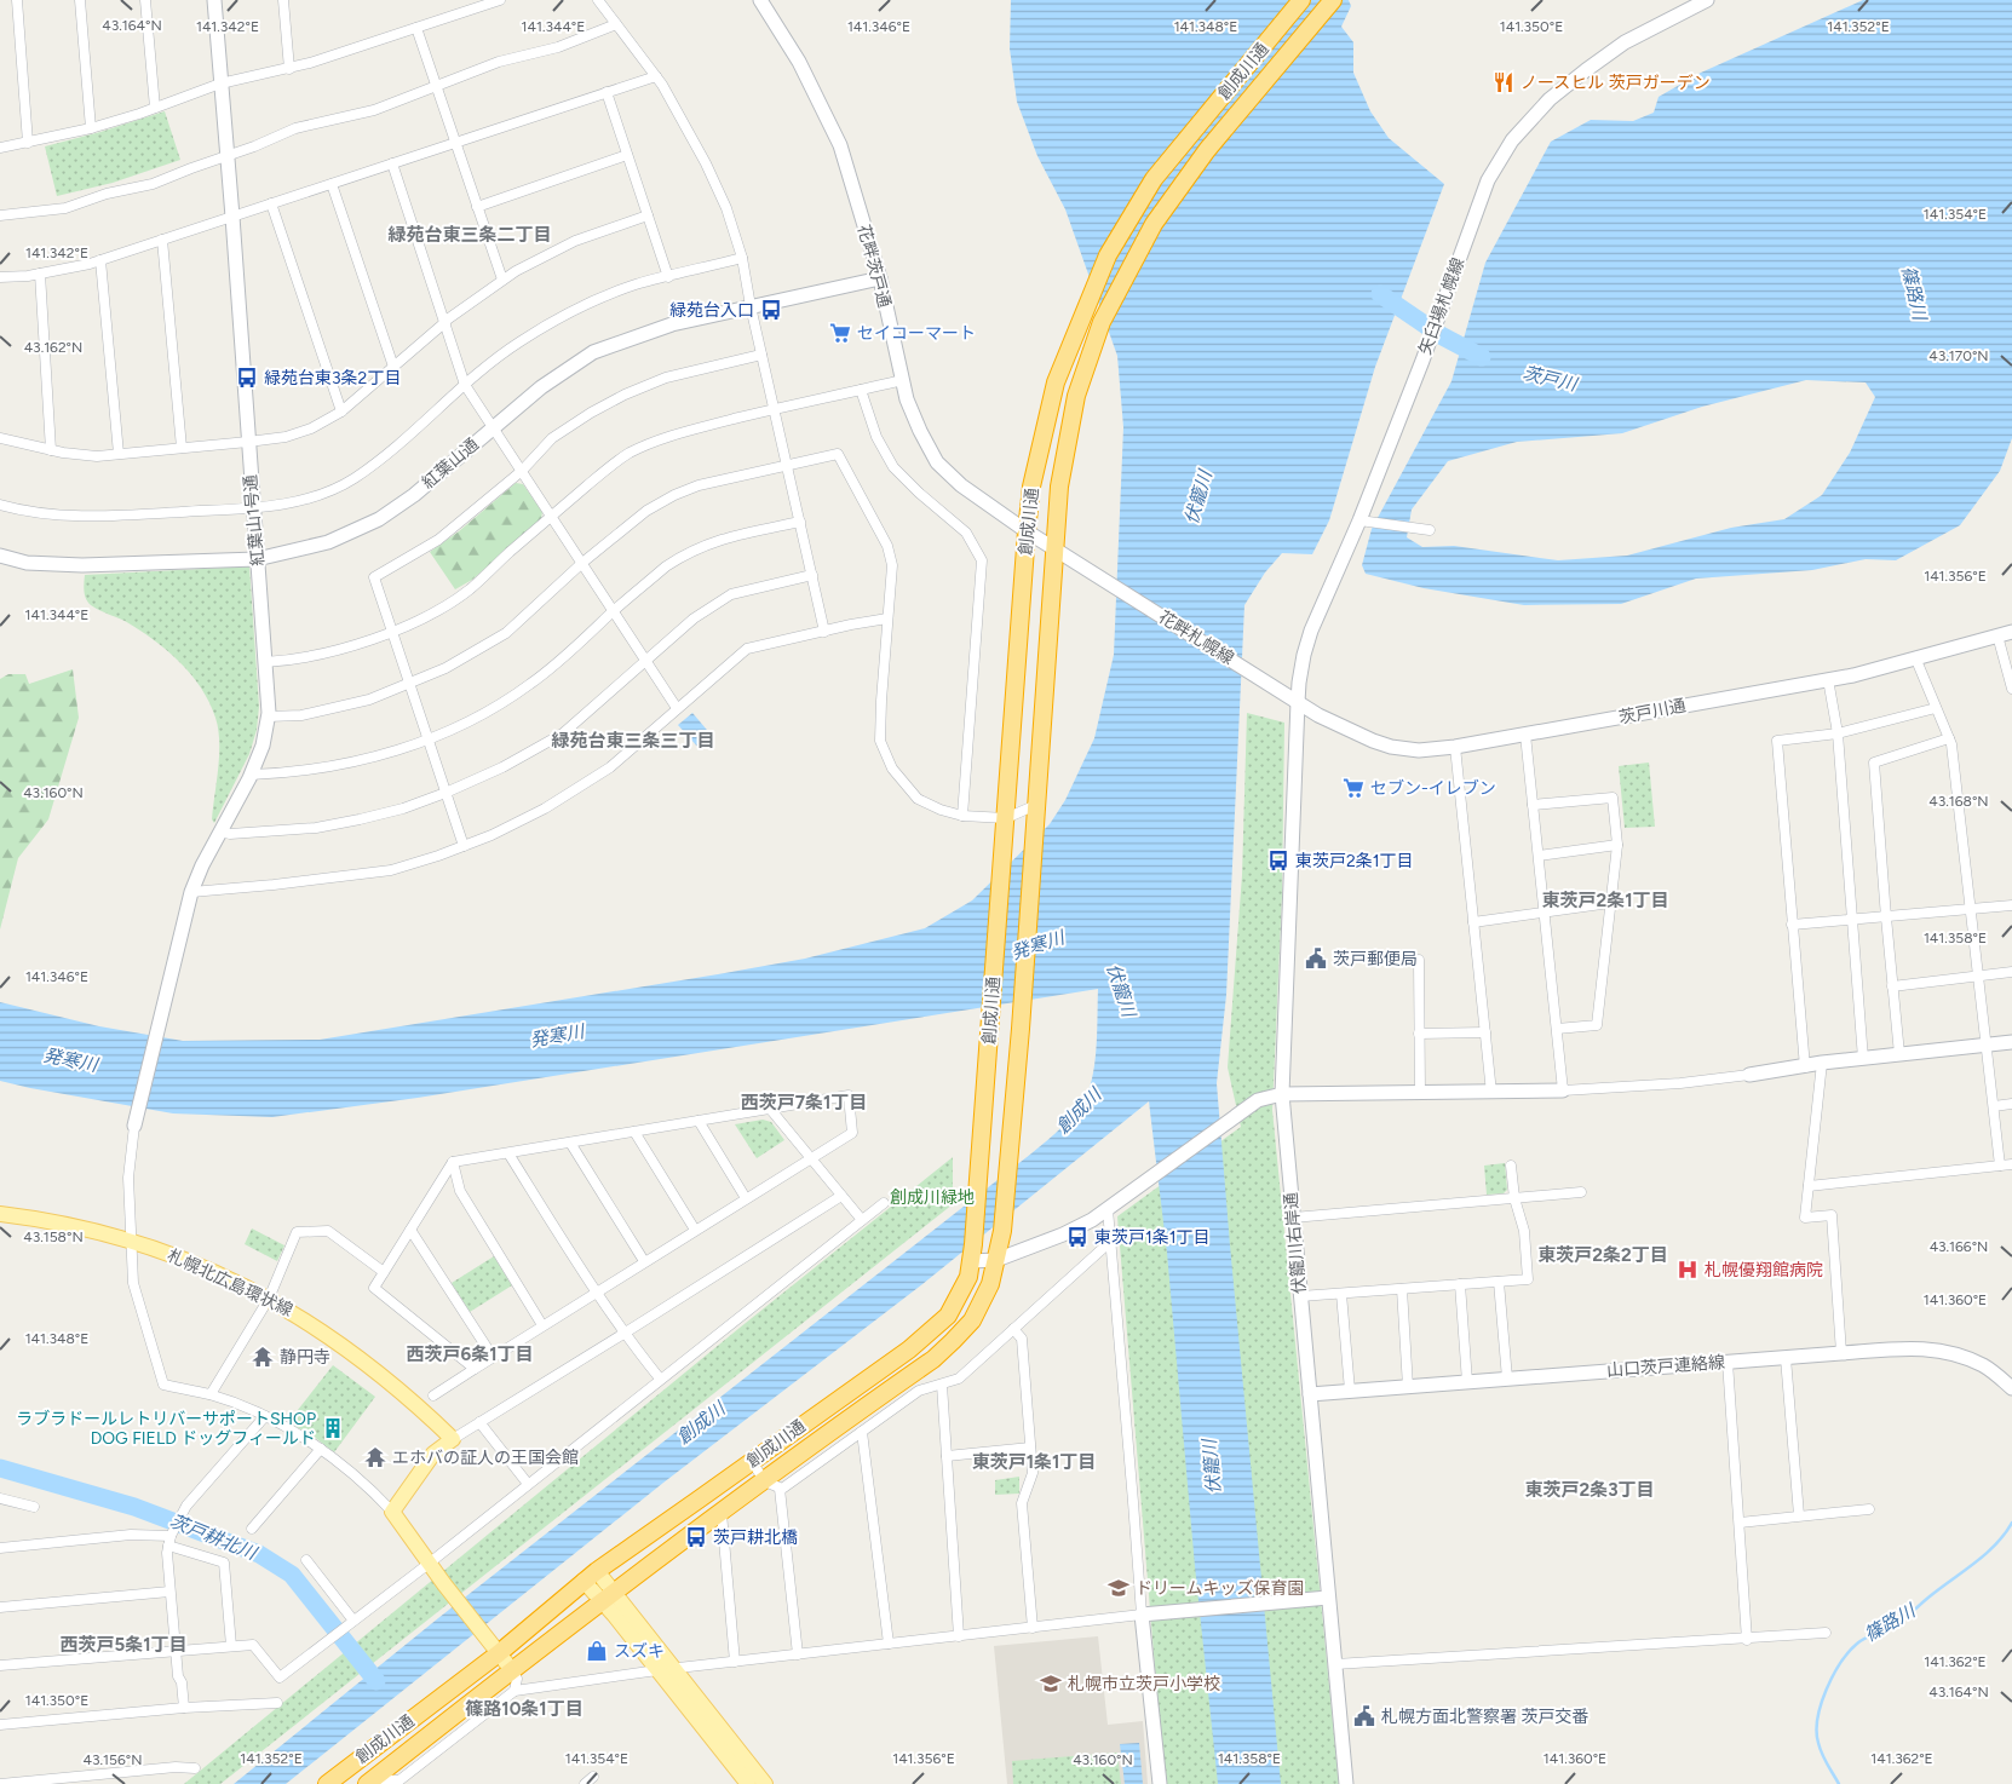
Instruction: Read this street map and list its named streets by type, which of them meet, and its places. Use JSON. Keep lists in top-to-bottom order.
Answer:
{
  "streets": {
    "highway": ["創成川通"],
    "main road": ["札幌北広島環状線"],
    "street": [
      "花畔茨戸通",
      "矢臼場札幌線",
      "紅葉山通",
      "紅葉山1号通",
      "花畔札幌線",
      "茨戸川通",
      "伏籠川右岸通",
      "山口茨戸連絡線"
    ]
  },
  "crossings": [
    ["創成川通", "花畔茨戸通"],
    ["花畔茨戸通", "紅葉山通"],
    ["花畔茨戸通", "花畔札幌線"],
    ["矢臼場札幌線", "花畔札幌線"],
    ["矢臼場札幌線", "茨戸川通"],
    ["矢臼場札幌線", "伏籠川右岸通"],
    ["紅葉山通", "紅葉山1号通"],
    ["花畔札幌線", "茨戸川通"],
    ["花畔札幌線", "伏籠川右岸通"],
    ["茨戸川通", "伏籠川右岸通"],
    ["伏籠川右岸通", "山口茨戸連絡線"]
  ],
  "districts": [
    "緑苑台東三条二丁目",
    "緑苑台東三条三丁目",
    "東茨戸2条1丁目",
    "西茨戸7条1丁目",
    "東茨戸2条2丁目",
    "西茨戸6条1丁目",
    "東茨戸1条1丁目",
    "東茨戸2条3丁目",
    "西茨戸5条1丁目",
    "篠路10条1丁目"
  ],
  "water": [
    "篠路川",
    "茨戸川",
    "伏籠川",
    "発寒川",
    "創成川",
    "茨戸耕北川"
  ],
  "parks": ["創成川緑地"],
  "places": {
    "restaurant": ["ノースヒル 茨戸ガーデン"],
    "bus stop": [
      "緑苑台入口",
      "緑苑台東3条2丁目",
      "東茨戸2条1丁目",
      "東茨戸1条1丁目",
      "茨戸耕北橋"
    ],
    "supermarket": ["セイコーマート", "セブン-イレブン"],
    "public building": ["茨戸郵便局", "札幌方面北警察署 茨戸交番"],
    "hospital": ["札幌優翔館病院"],
    "temple": ["静円寺", "エホバの証人の王国会館"],
    "building": ["ラブラドールレトリバーサポートSHOP DOG FIELD ドッグフィールド"],
    "school or university": ["ドリームキッズ保育園", "札幌市立茨戸小学校"],
    "shop": ["スズキ"]
  },
  "coordinates": [
    "43.164°N",
    "141.342°E",
    "141.344°E",
    "141.346°E",
    "141.348°E",
    "141.350°E",
    "141.352°E",
    "141.354°E",
    "43.162°N",
    "43.170°N",
    "141.356°E",
    "43.160°N",
    "43.168°N",
    "141.358°E",
    "43.158°N",
    "43.166°N",
    "141.360°E",
    "141.362°E",
    "43.156°N"
  ]
}
